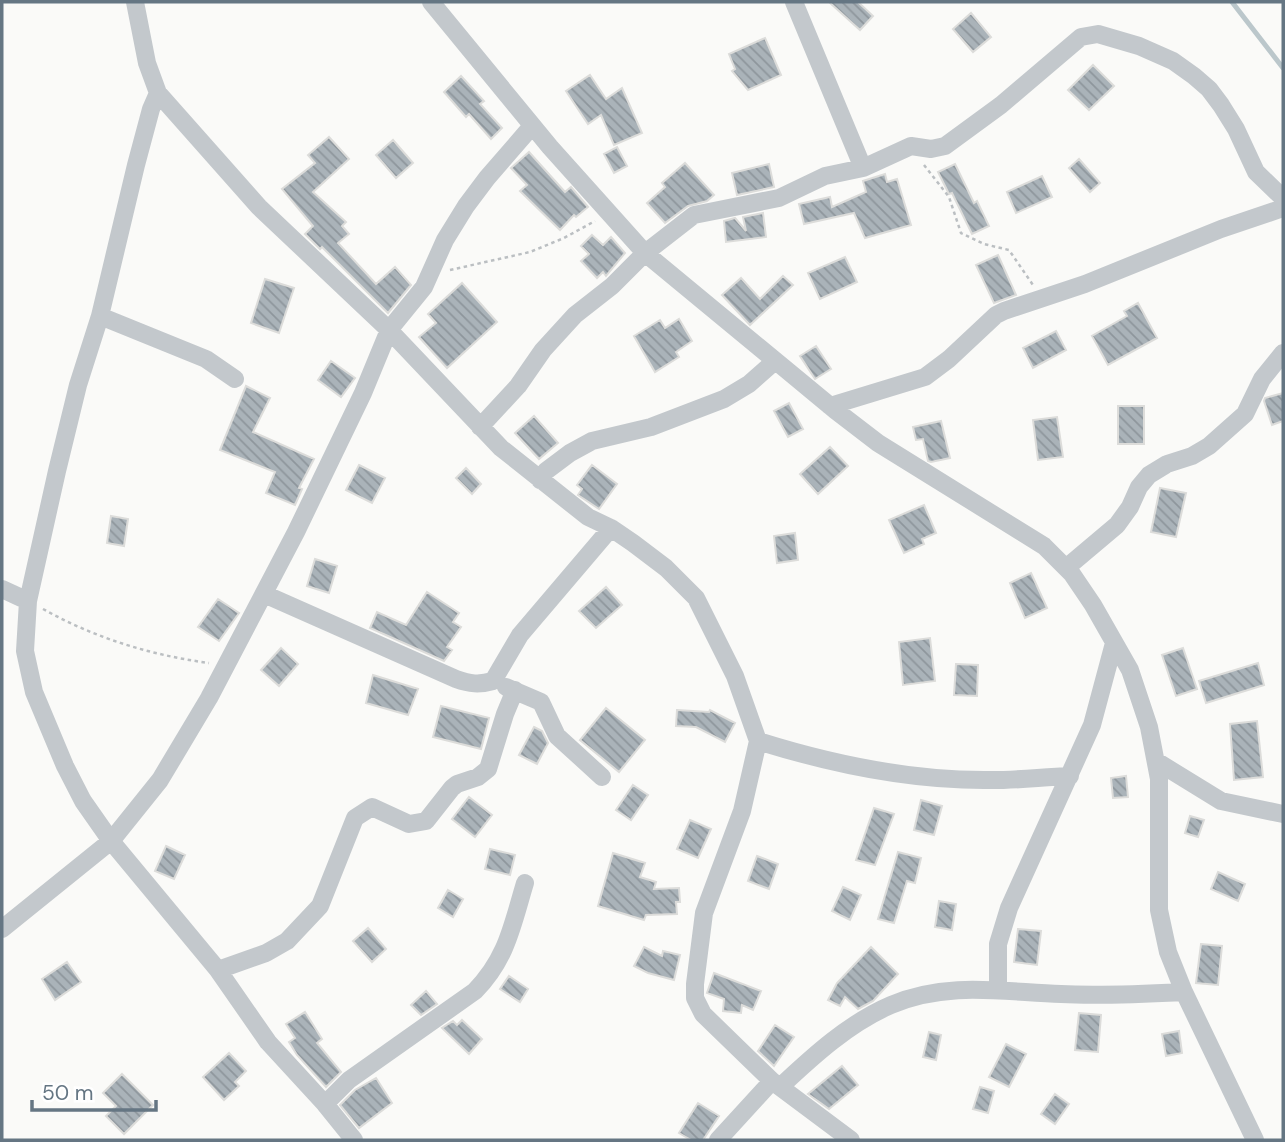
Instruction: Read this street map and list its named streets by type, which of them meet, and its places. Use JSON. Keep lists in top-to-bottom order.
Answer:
{
  "scale_bar": "50 m"
}
